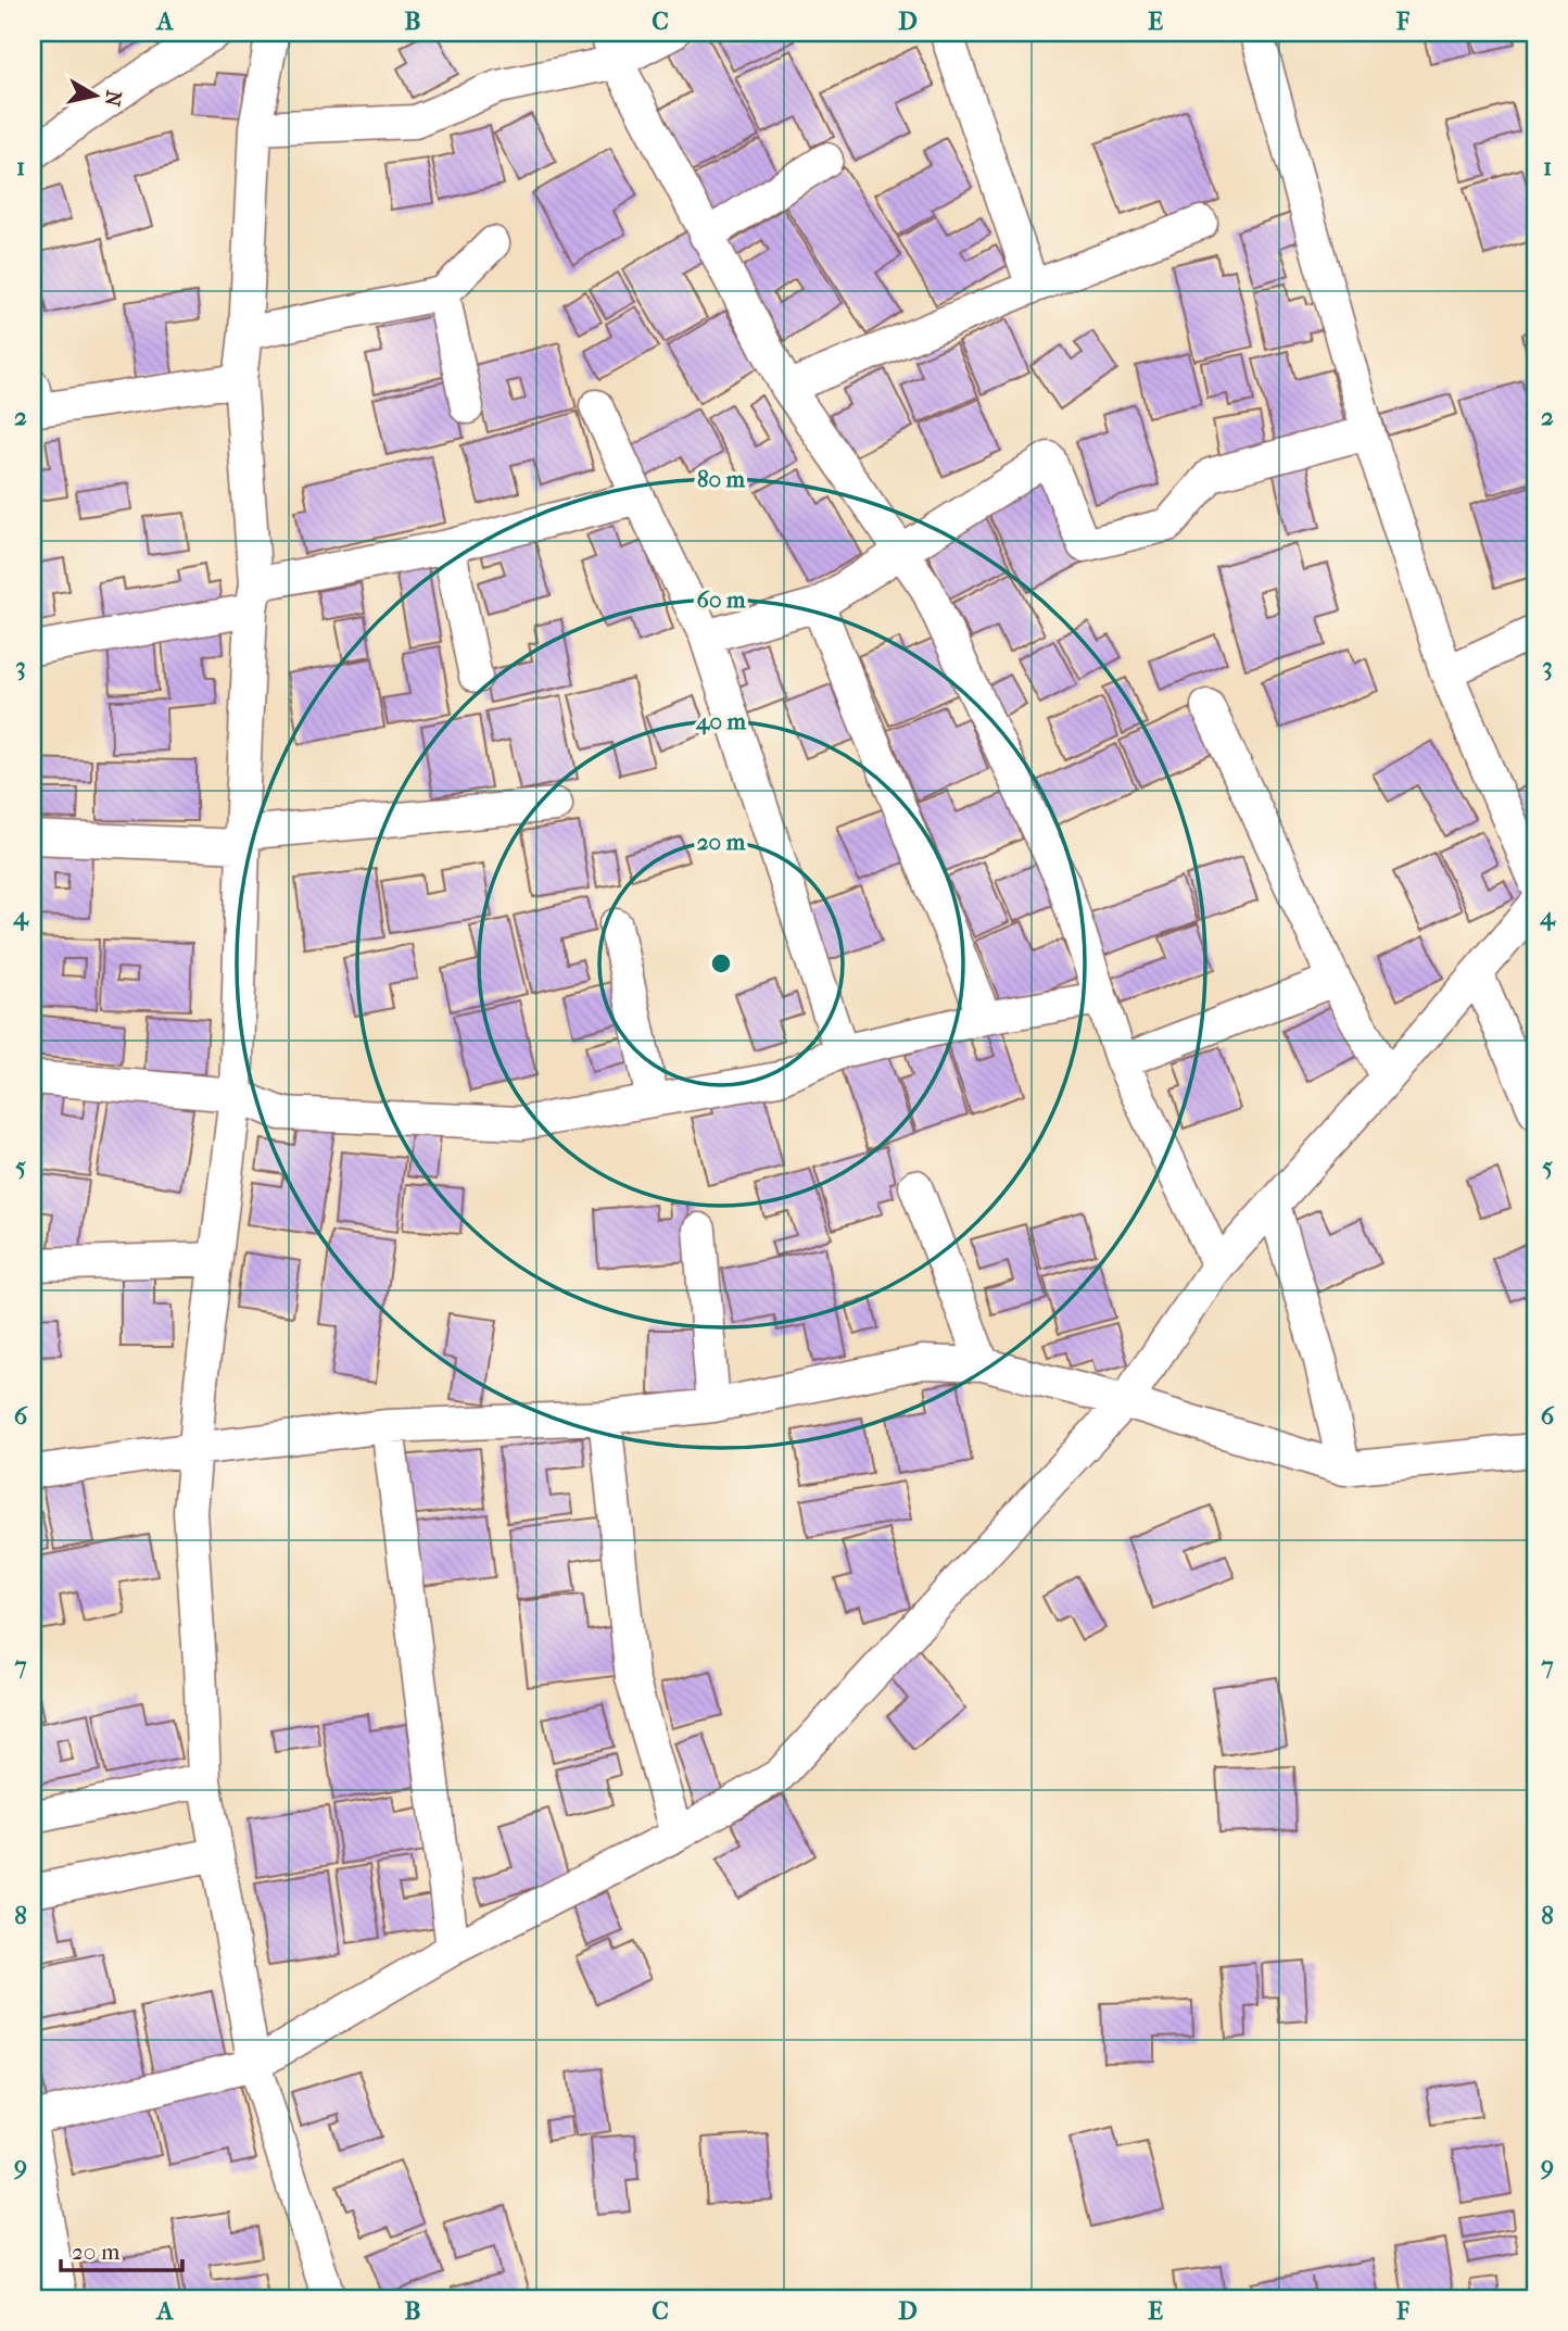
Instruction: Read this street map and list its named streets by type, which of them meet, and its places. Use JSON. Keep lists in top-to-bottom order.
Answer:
{
  "scale_bar": "20 m",
  "north": "right",
  "grid": {
    "columns": [
      "A",
      "B",
      "C",
      "D",
      "E",
      "F"
    ],
    "rows": [
      "1",
      "2",
      "3",
      "4",
      "5",
      "6",
      "7",
      "8",
      "9"
    ]
  },
  "rings": [
    "80 m",
    "60 m",
    "40 m",
    "20 m"
  ]
}
